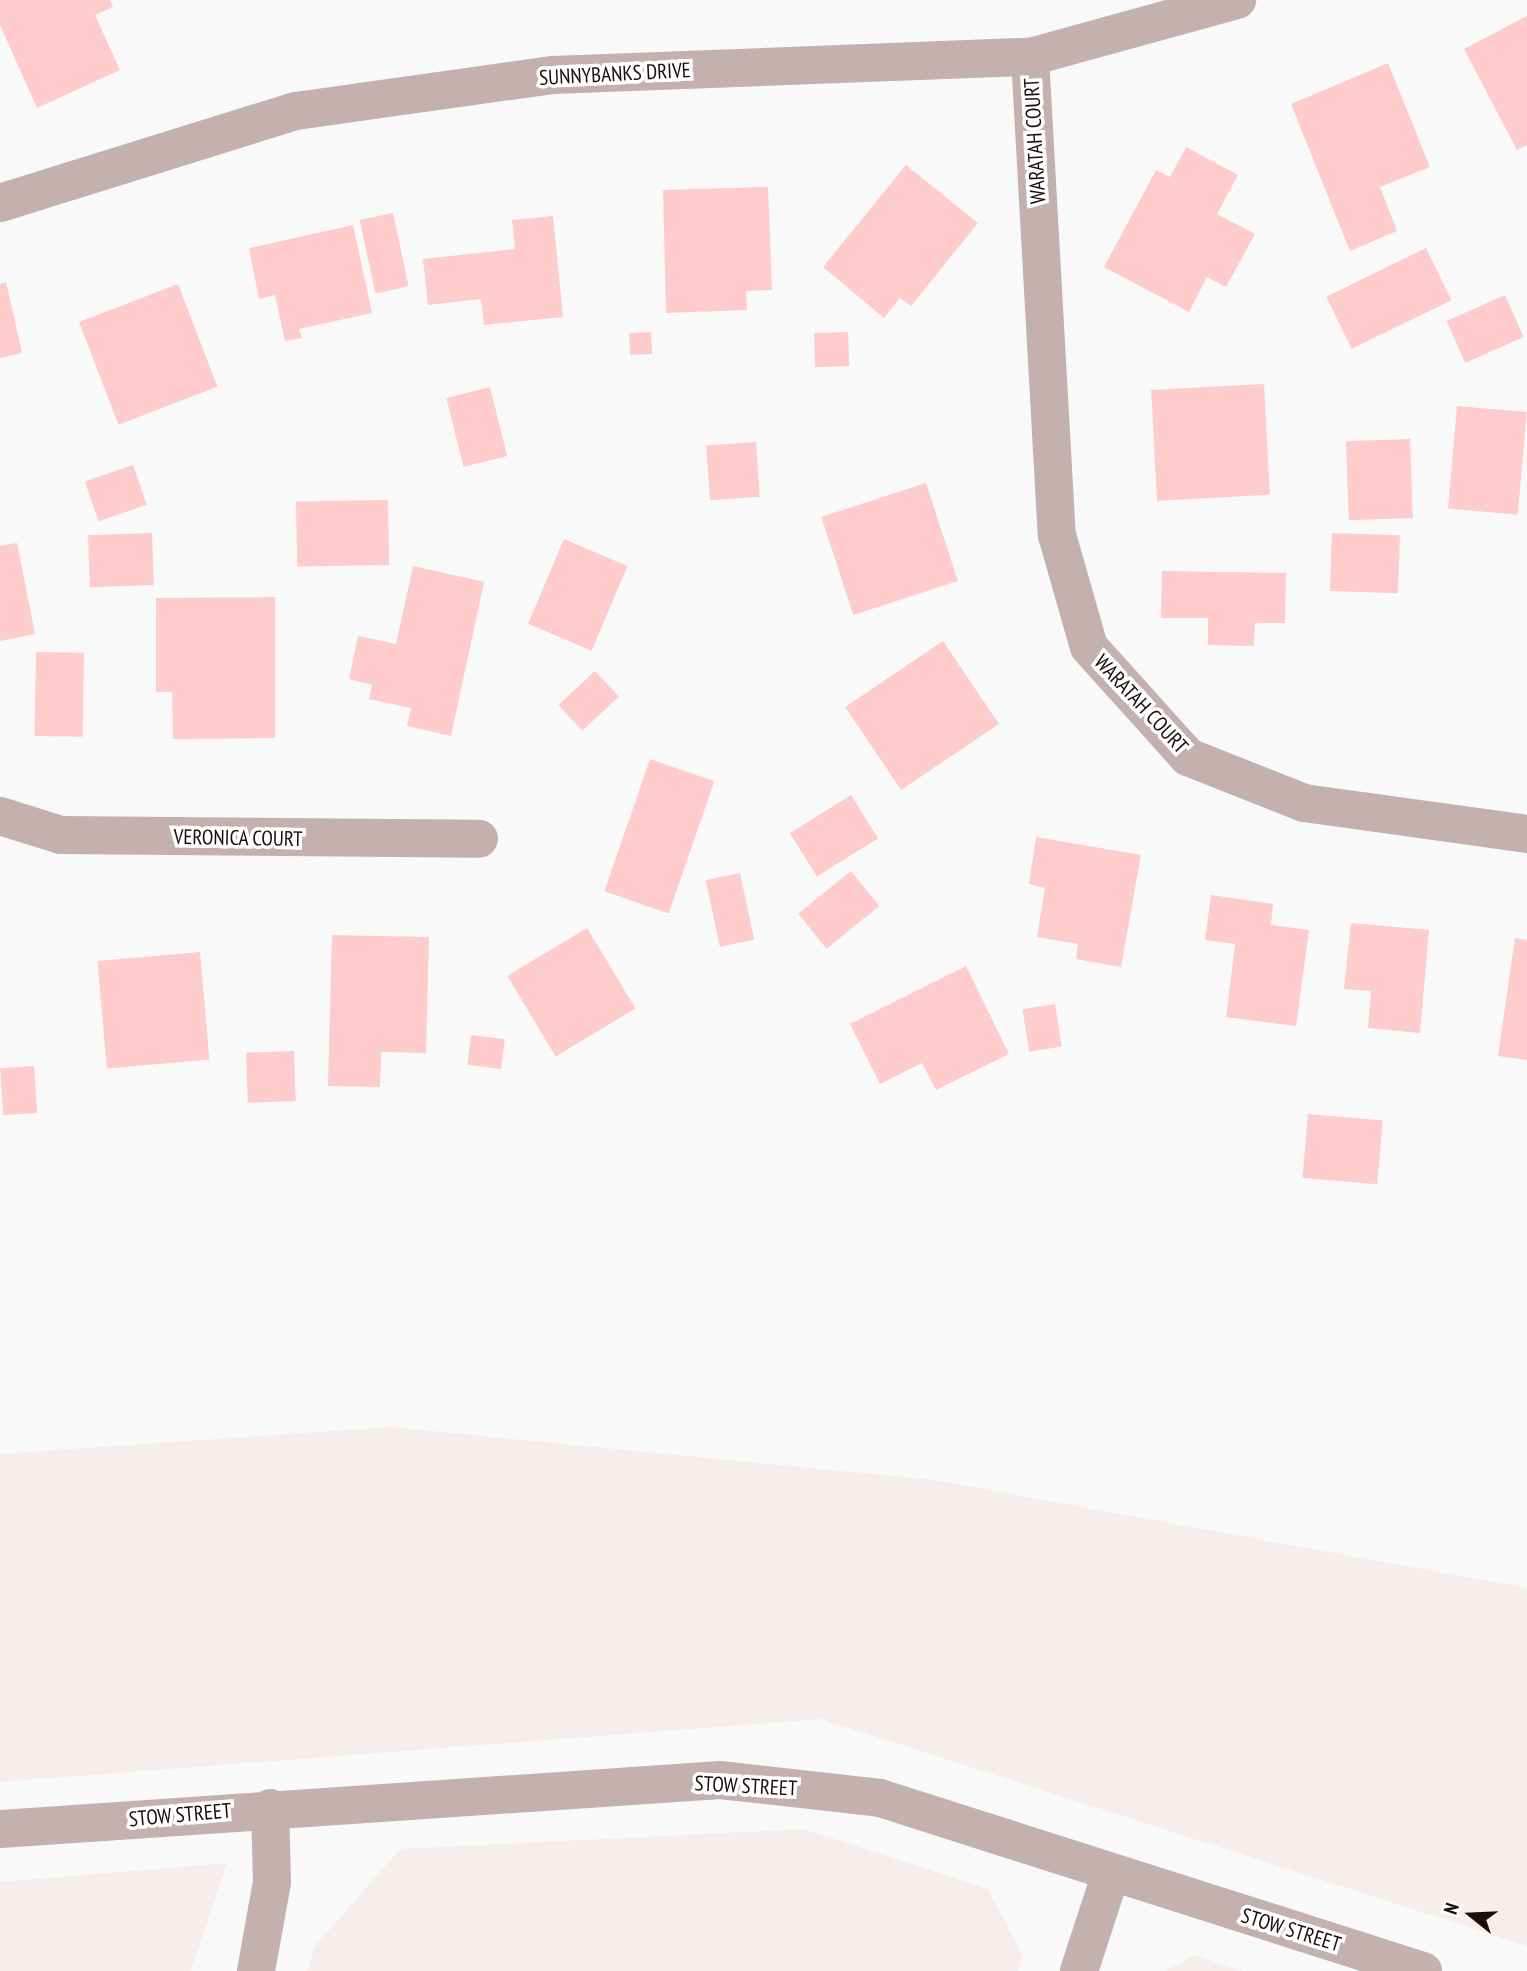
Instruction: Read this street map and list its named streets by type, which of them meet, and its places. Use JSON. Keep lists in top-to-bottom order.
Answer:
{
  "streets": {
    "street": [
      "SUNNYBANKS DRIVE",
      "WARATAH COURT",
      "VERONICA COURT",
      "STOW STREET"
    ]
  },
  "crossings": [
    ["SUNNYBANKS DRIVE", "WARATAH COURT"]
  ],
  "north": "left"
}
